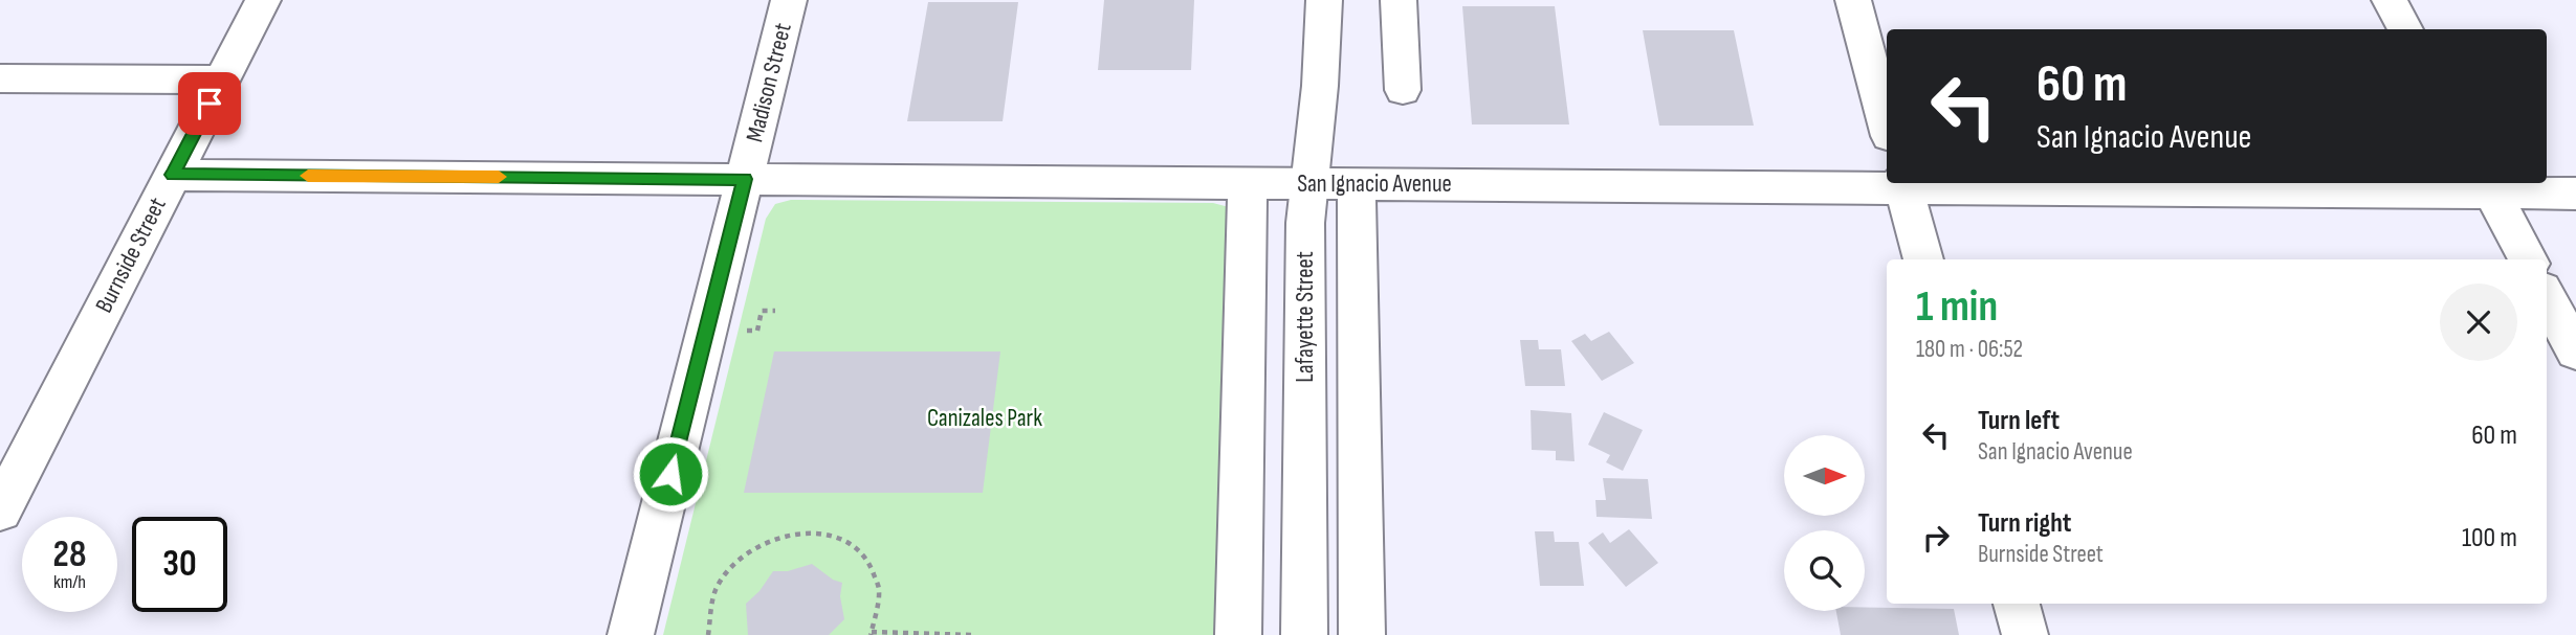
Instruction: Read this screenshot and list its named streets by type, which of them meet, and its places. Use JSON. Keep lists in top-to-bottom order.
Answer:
{
  "streets": {
    "street": [
      "Madison Street",
      "San Ignacio Avenue",
      "Burnside Street",
      "Lafayette Street"
    ]
  },
  "crossings": [
    ["Madison Street", "San Ignacio Avenue"],
    ["San Ignacio Avenue", "Burnside Street"],
    ["San Ignacio Avenue", "Lafayette Street"]
  ],
  "parks": ["Canizales Park"],
  "north": "right",
  "page": {
    "turn": ["60 m", "San Ignacio Avenue"],
    "heading": ["1 min", "180 m · 06:52"],
    "list": [
      {
        "name": "Turn left",
        "note": "San Ignacio Avenue",
        "value": "60 m"
      },
      {
        "name": "Turn right",
        "note": "Burnside Street",
        "value": "100 m"
      }
    ],
    "speed": "28 km/h",
    "limit": "30"
  }
}
